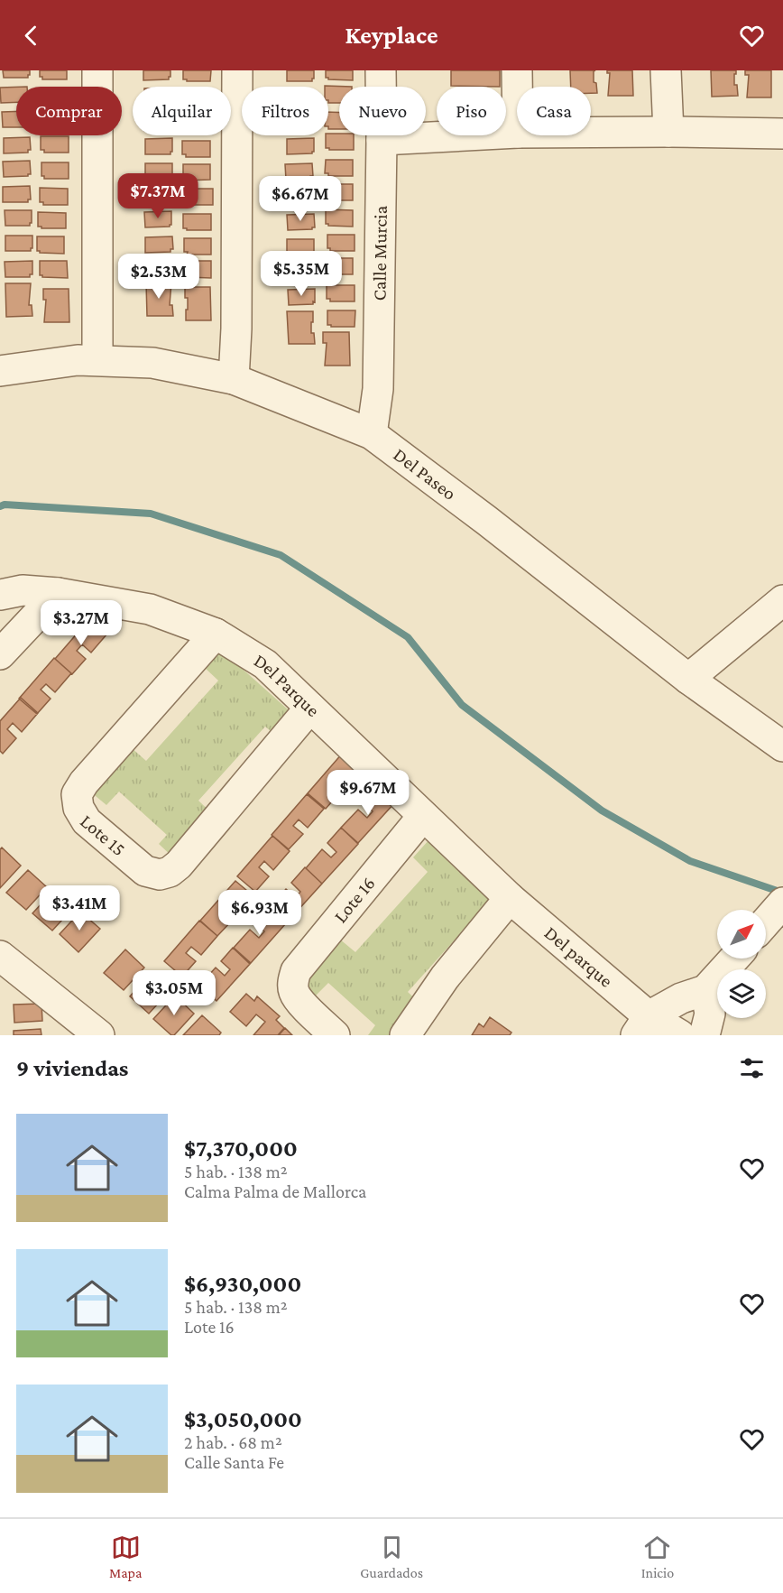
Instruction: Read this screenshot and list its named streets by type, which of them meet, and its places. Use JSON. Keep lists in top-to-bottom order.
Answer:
{
  "streets": {
    "street": [
      "Calle Murcia",
      "Del Paseo",
      "Del Parque",
      "Lote 15",
      "Lote 16",
      "Del parque"
    ]
  },
  "crossings": [
    ["Calle Murcia", "Del Paseo"],
    ["Del Parque", "Lote 15"],
    ["Del Parque", "Lote 16"],
    ["Del Parque", "Del parque"]
  ],
  "north": "top right",
  "page": {
    "header": "Keyplace",
    "chip": [
      "Comprar",
      "Alquilar",
      "Filtros",
      "Nuevo",
      "Piso",
      "Casa"
    ],
    "price": [
      "$7.37M",
      "$6.67M",
      "$5.35M",
      "$2.53M",
      "$3.27M",
      "$9.67M",
      "$3.41M",
      "$6.93M",
      "$3.05M"
    ],
    "heading": "9 viviendas",
    "list": [
      {
        "name": "$7,370,000",
        "note": "5 hab. · 138 m² · Calma Palma de Mallorca"
      },
      {
        "name": "$6,930,000",
        "note": "5 hab. · 138 m² · Lote 16"
      },
      {
        "name": "$3,050,000",
        "note": "2 hab. · 68 m² · Calle Santa Fe"
      }
    ],
    "tabs": ["Mapa", "Guardados", "Inicio"]
  }
}
